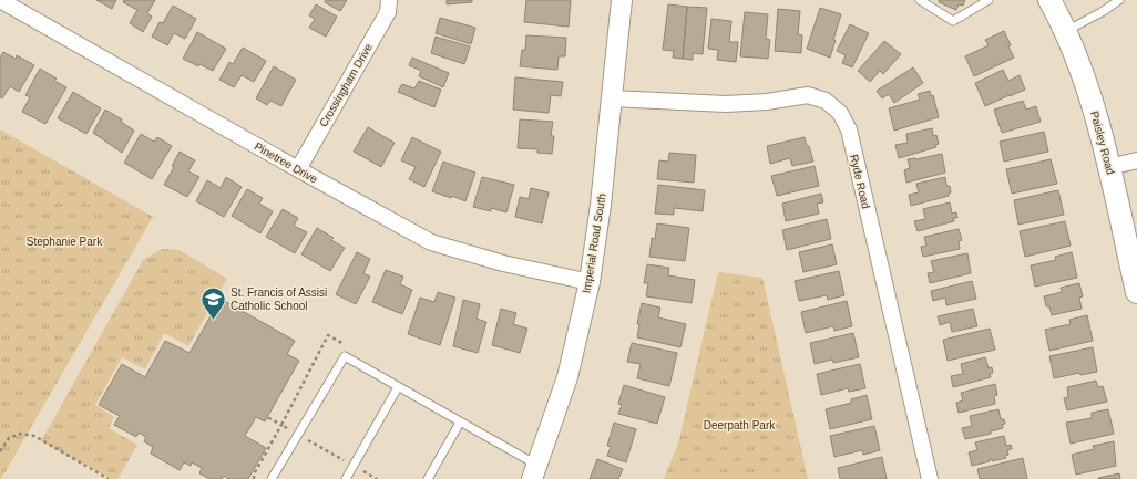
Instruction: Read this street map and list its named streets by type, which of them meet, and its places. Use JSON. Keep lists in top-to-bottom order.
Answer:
{
  "streets": {
    "main road": ["Paisley Road"],
    "street": [
      "Crossingham Drive",
      "Pinetree Drive",
      "Ryde Road",
      "Imperial Road South"
    ]
  },
  "crossings": [
    ["Crossingham Drive", "Pinetree Drive"],
    ["Pinetree Drive", "Imperial Road South"],
    ["Ryde Road", "Imperial Road South"]
  ],
  "parks": ["Stephanie Park", "Deerpath Park"],
  "places": {
    "school or university": ["St. Francis of Assisi Catholic School"]
  }
}
